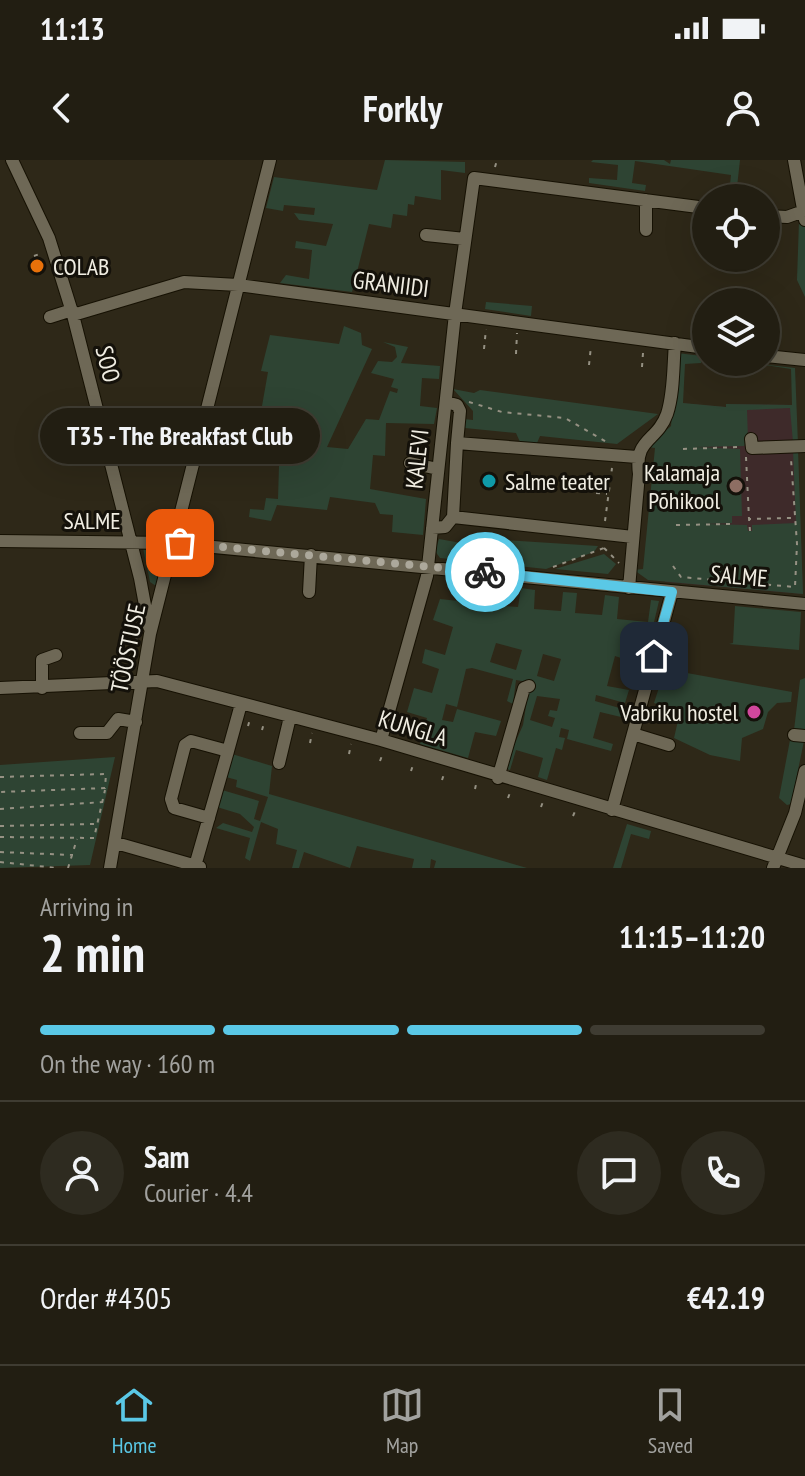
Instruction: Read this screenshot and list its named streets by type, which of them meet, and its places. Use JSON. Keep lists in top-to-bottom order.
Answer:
{
  "streets": {
    "street": [
      "GRANIIDI",
      "SOO",
      "KALEVI",
      "SALME",
      "TÖÖSTUSE",
      "KUNGLA"
    ]
  },
  "crossings": [
    ["GRANIIDI", "SOO"],
    ["GRANIIDI", "KALEVI"],
    ["GRANIIDI", "TÖÖSTUSE"],
    ["SOO", "SALME"],
    ["SOO", "TÖÖSTUSE"],
    ["KALEVI", "SALME"],
    ["KALEVI", "KUNGLA"],
    ["SALME", "TÖÖSTUSE"],
    ["TÖÖSTUSE", "KUNGLA"]
  ],
  "places": [
    "COLAB",
    "Salme teater",
    "Kalamaja Põhikool",
    "T35 - The Breakfast Club",
    "Vabriku hostel"
  ],
  "page": {
    "status": "11:13",
    "header": "Forkly",
    "bubble": "T35 - The Breakfast Club",
    "heading": ["2 min", "Arriving in", "11:15–11:20"],
    "panel": [
      "Sam",
      "Courier · 4.4",
      "Order #4305",
      "€42.19"
    ],
    "bar": "On the way · 160 m",
    "tabs": ["Home", "Map", "Saved"]
  }
}
